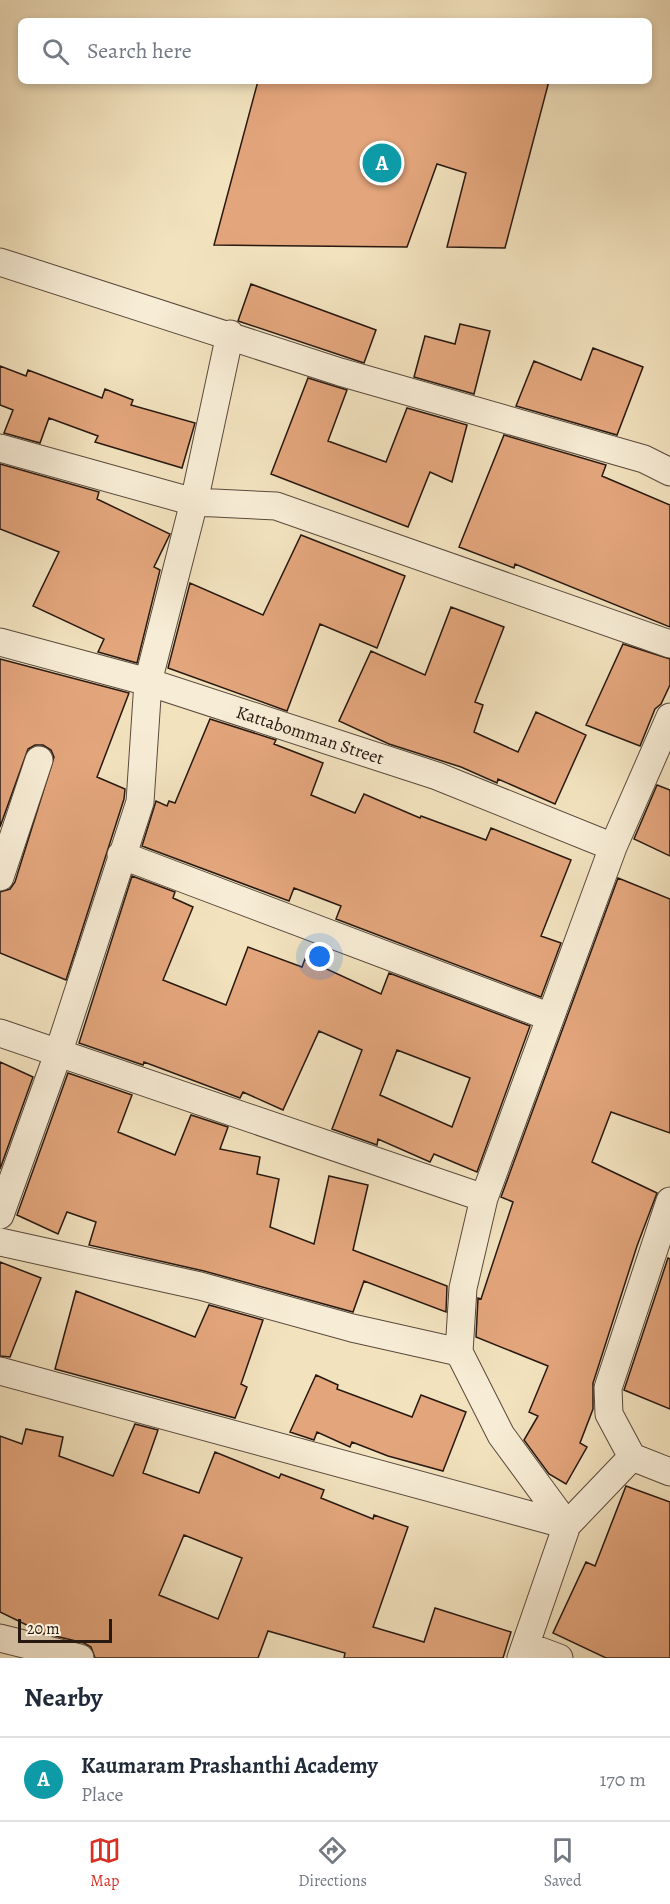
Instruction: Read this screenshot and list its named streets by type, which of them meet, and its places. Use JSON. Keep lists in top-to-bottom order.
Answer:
{
  "streets": {
    "street": ["Kattabomman Street"]
  },
  "scale_bar": "20 m",
  "page": {
    "search": "Search here",
    "pins": "A",
    "scale": "20 m",
    "heading": "Nearby",
    "list": [
      {
        "mark": "A",
        "name": "Kaumaram Prashanthi Academy",
        "note": "Place",
        "value": "170 m"
      }
    ],
    "nav": ["Map", "Directions", "Saved"]
  }
}
